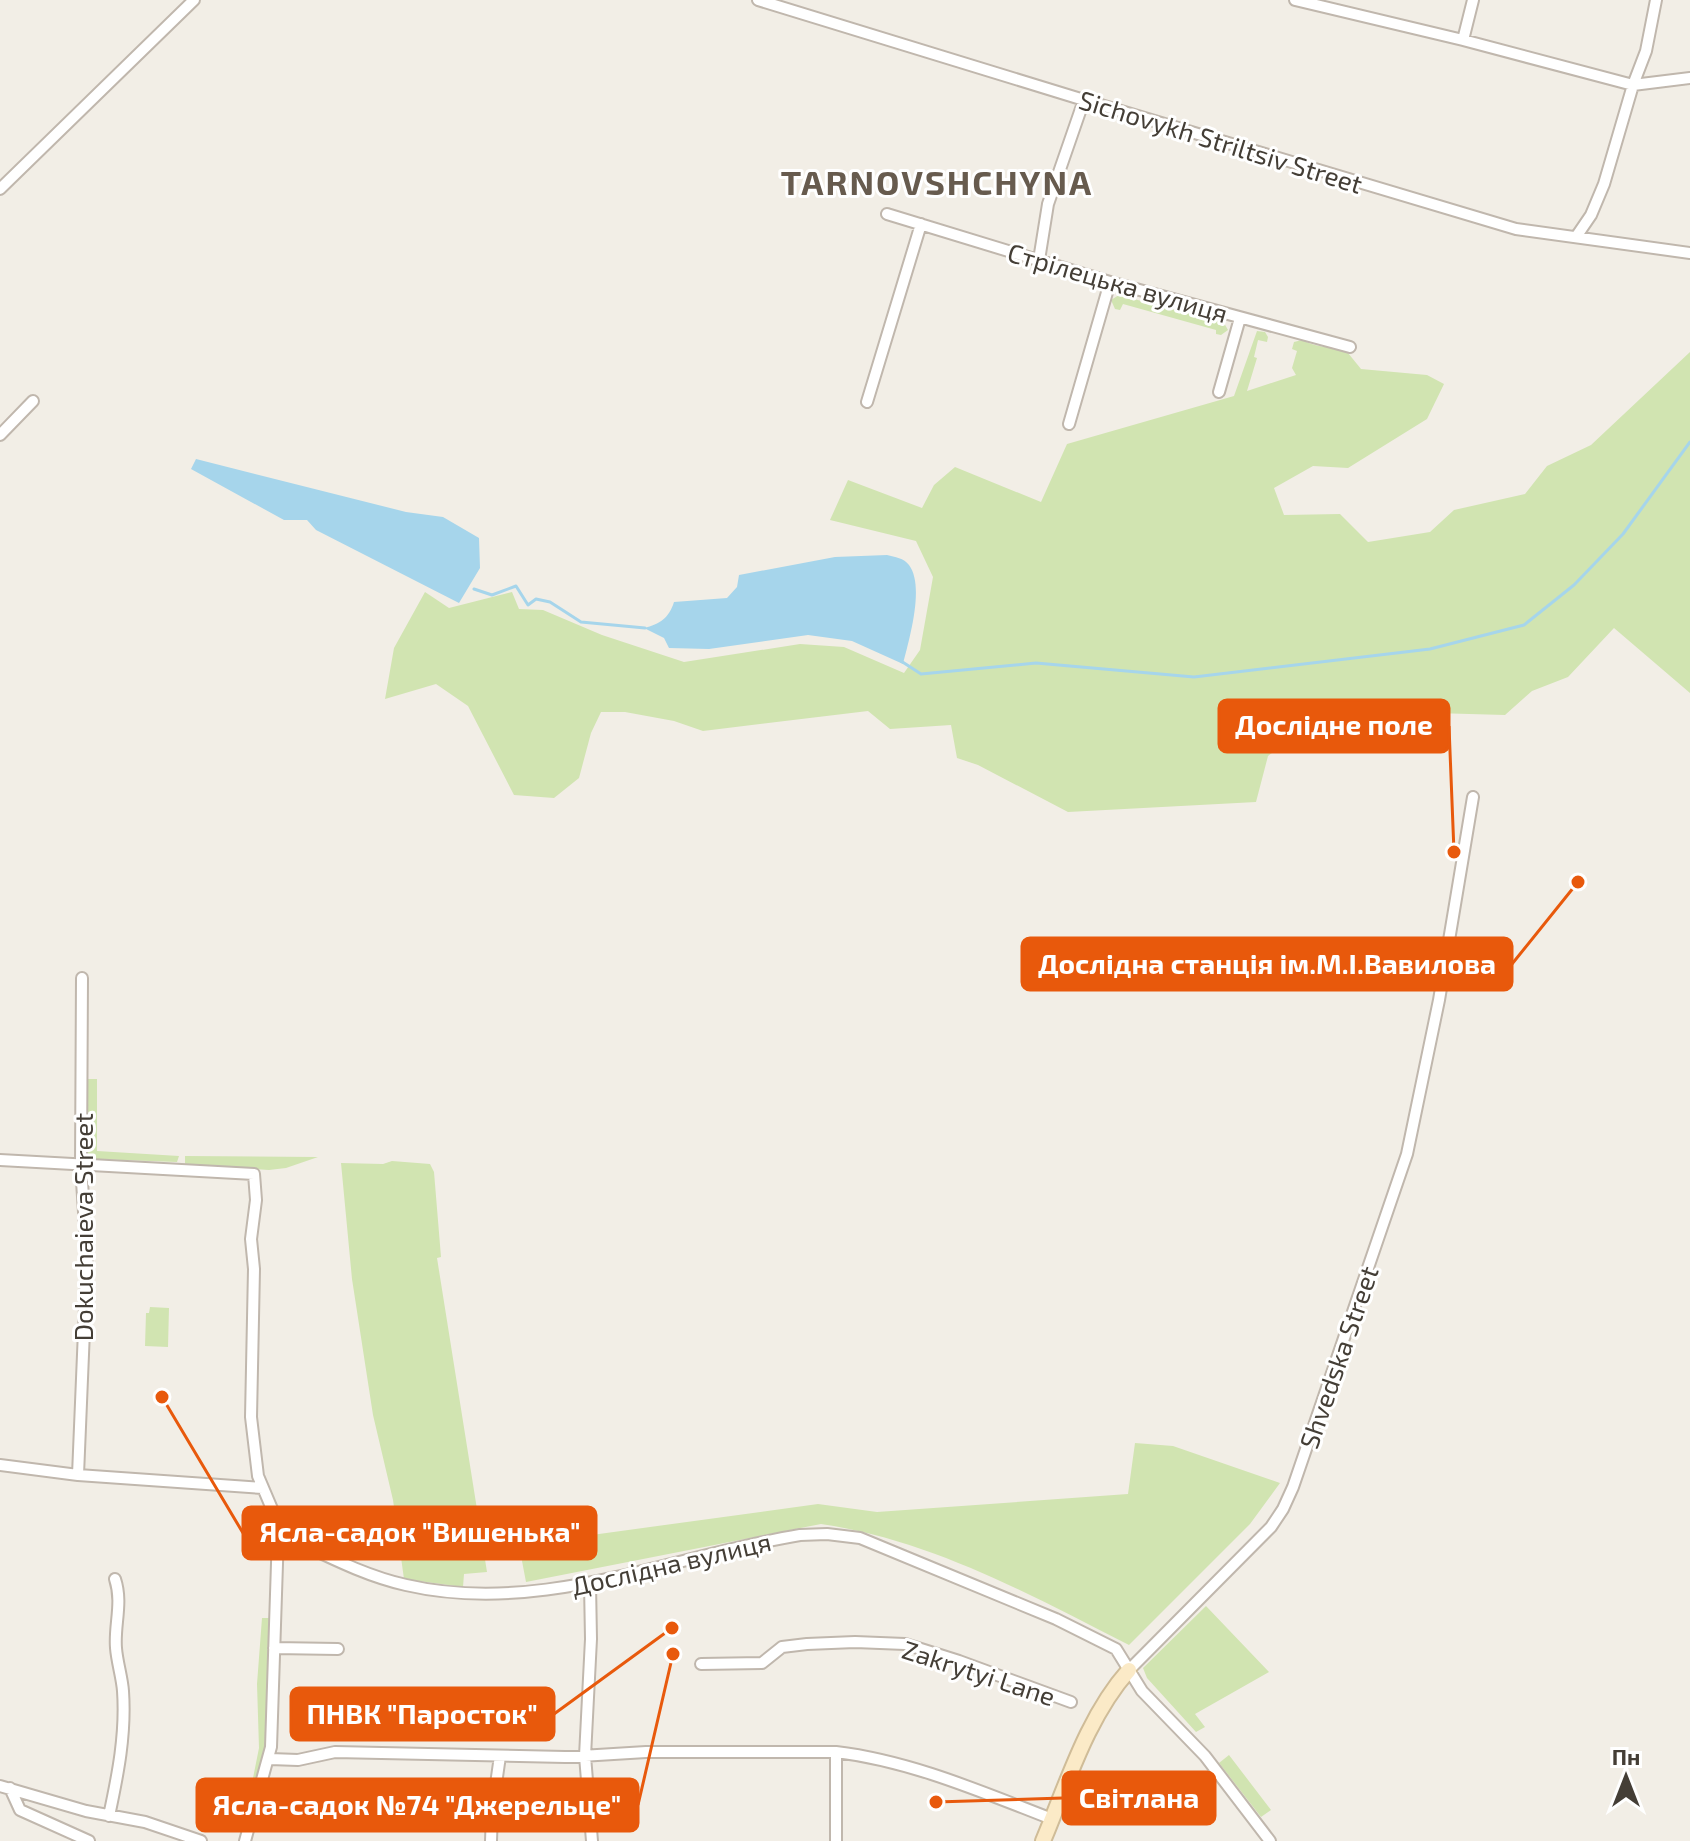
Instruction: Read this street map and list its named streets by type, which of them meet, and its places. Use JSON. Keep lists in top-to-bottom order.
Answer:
{
  "streets": {
    "street": [
      "Sichovykh Striltsiv Street",
      "Стрілецька вулиця",
      "Dokuchaieva Street",
      "Shvedska Street",
      "Дослідна вулиця",
      "Zakrytyi Lane"
    ]
  },
  "crossings": [
    ["Shvedska Street", "Дослідна вулиця"]
  ],
  "districts": ["TARNOVSHCHYNA"],
  "places": [
    "Дослідне поле",
    "Дослідна станція ім.М.І.Вавилова",
    "Ясла-садок \"Вишенька\"",
    "ПНВК \"Паросток\"",
    "Ясла-садок №74 \"Джерельце\"",
    "Світлана"
  ],
  "north": "top"
}
